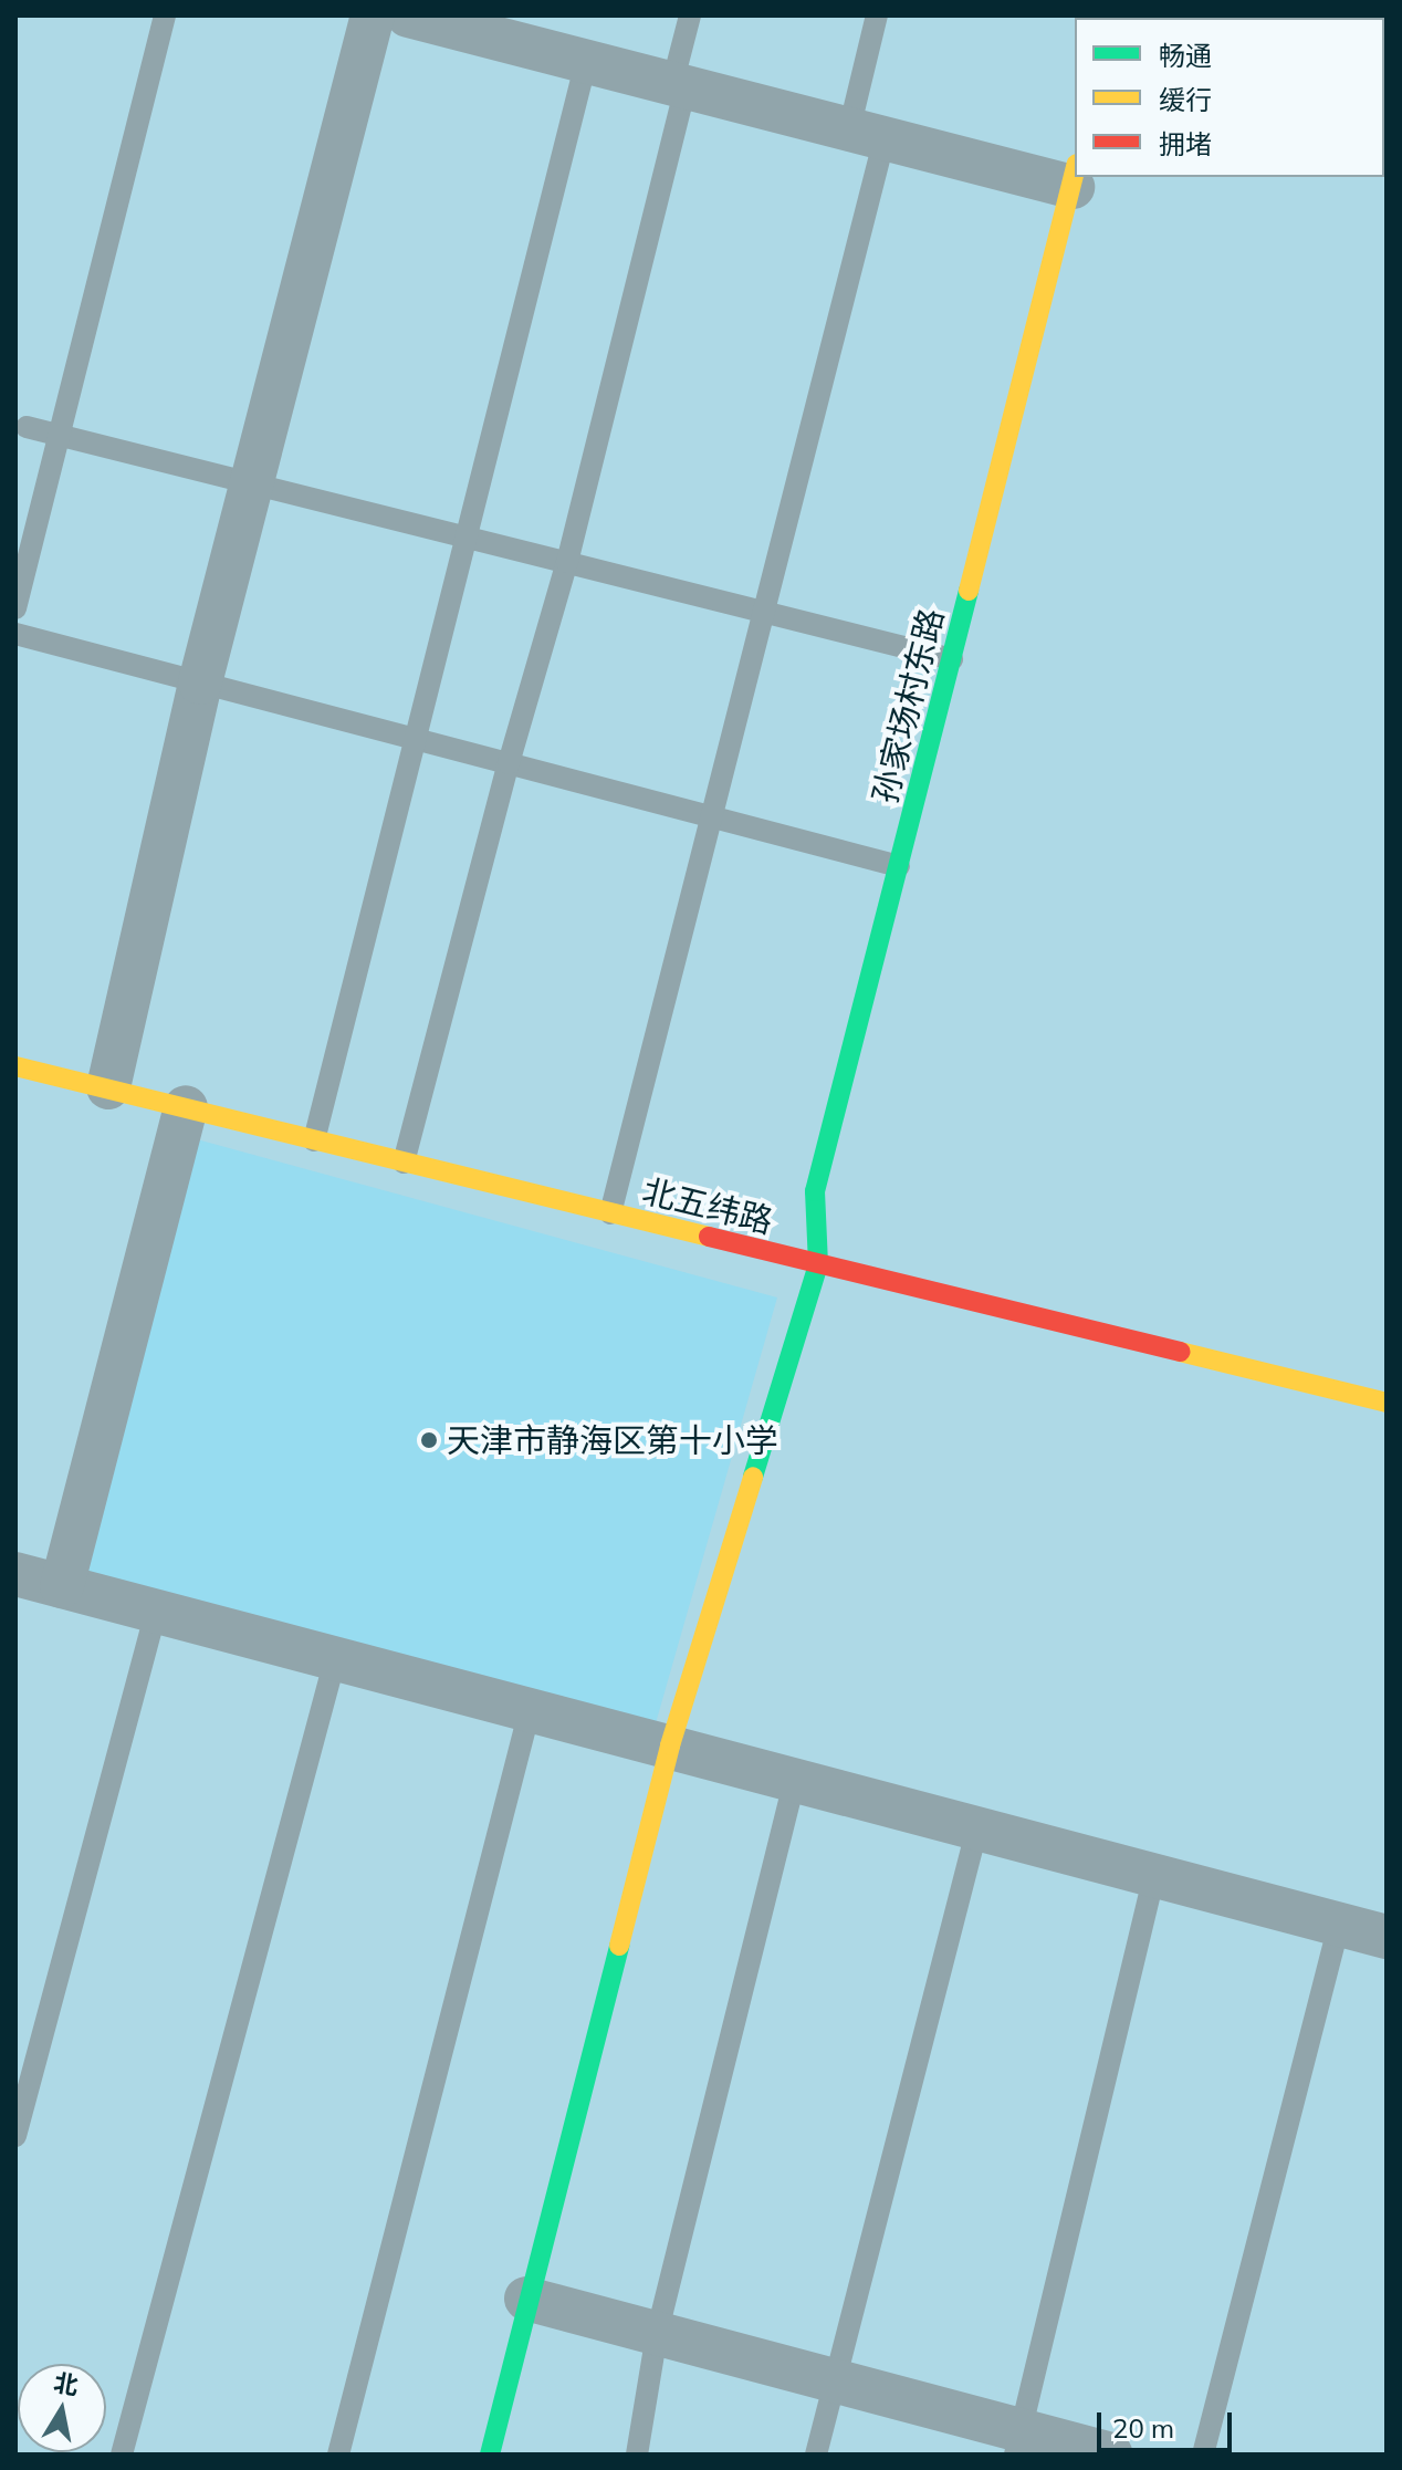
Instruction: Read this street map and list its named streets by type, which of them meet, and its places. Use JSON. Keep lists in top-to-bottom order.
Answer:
{
  "streets": {
    "street": ["孙家场村东路", "北五纬路"]
  },
  "crossings": [
    ["孙家场村东路", "北五纬路"]
  ],
  "places": ["天津市静海区第十小学"],
  "legend": ["畅通", "缓行", "拥堵"],
  "scale_bar": "20 m",
  "north": "top"
}
